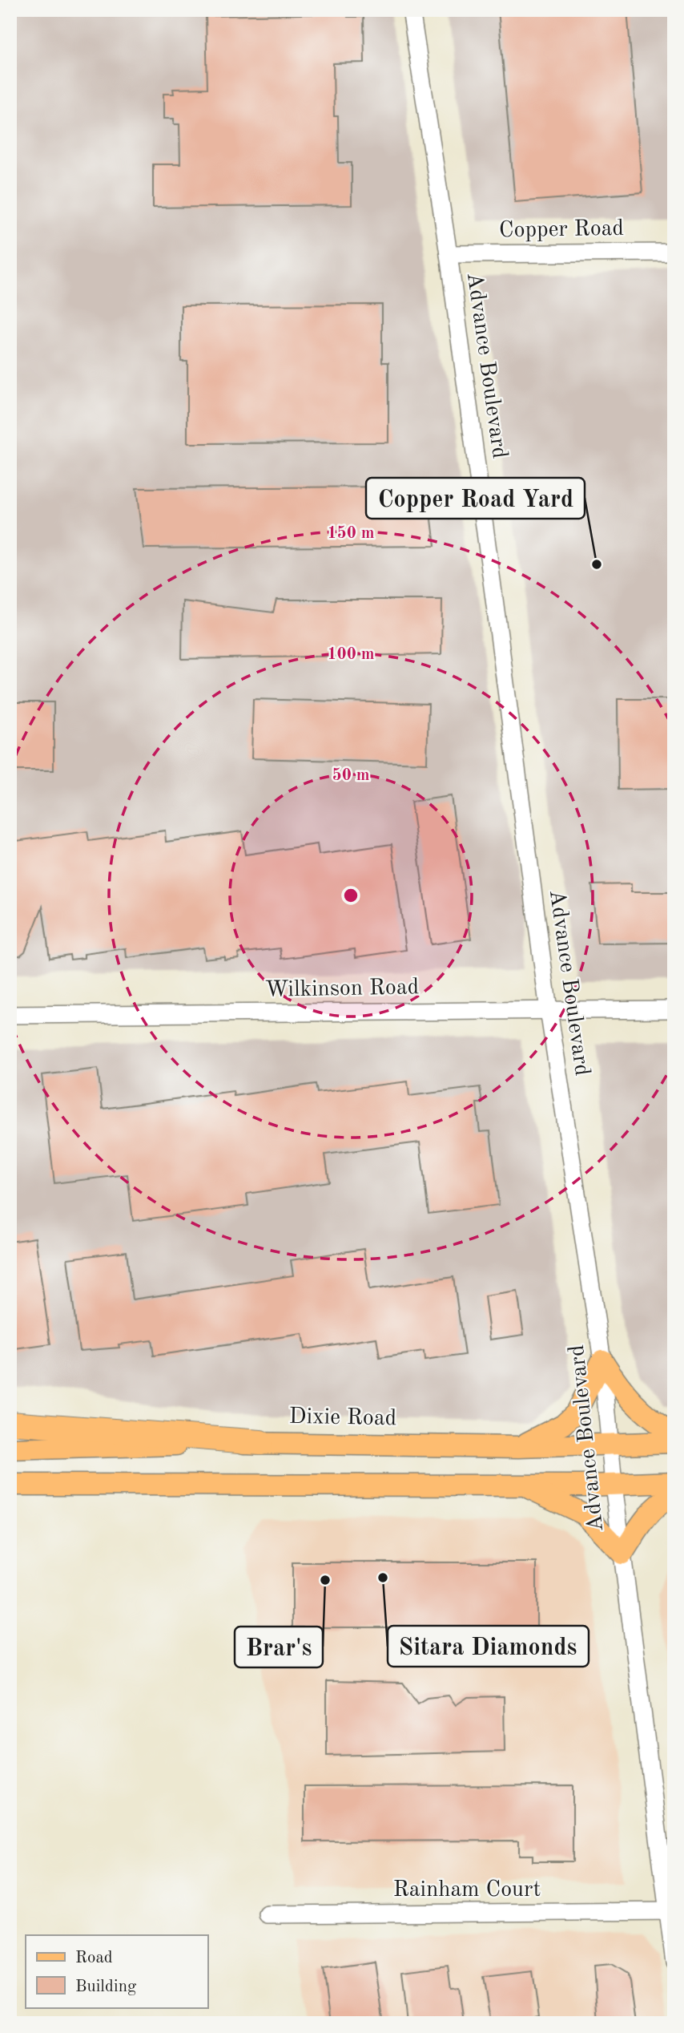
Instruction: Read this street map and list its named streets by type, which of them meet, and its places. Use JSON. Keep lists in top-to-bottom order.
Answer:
{
  "streets": {
    "main road": ["Dixie Road"],
    "street": [
      "Copper Road",
      "Advance Boulevard",
      "Wilkinson Road",
      "Rainham Court"
    ]
  },
  "crossings": [
    ["Copper Road", "Advance Boulevard"],
    ["Advance Boulevard", "Wilkinson Road"],
    ["Advance Boulevard", "Dixie Road"],
    ["Advance Boulevard", "Rainham Court"]
  ],
  "places": ["Copper Road Yard", "Sitara Diamonds", "Brar's"],
  "legend": ["Road", "Building"],
  "rings": ["150 m", "100 m", "50 m"]
}
